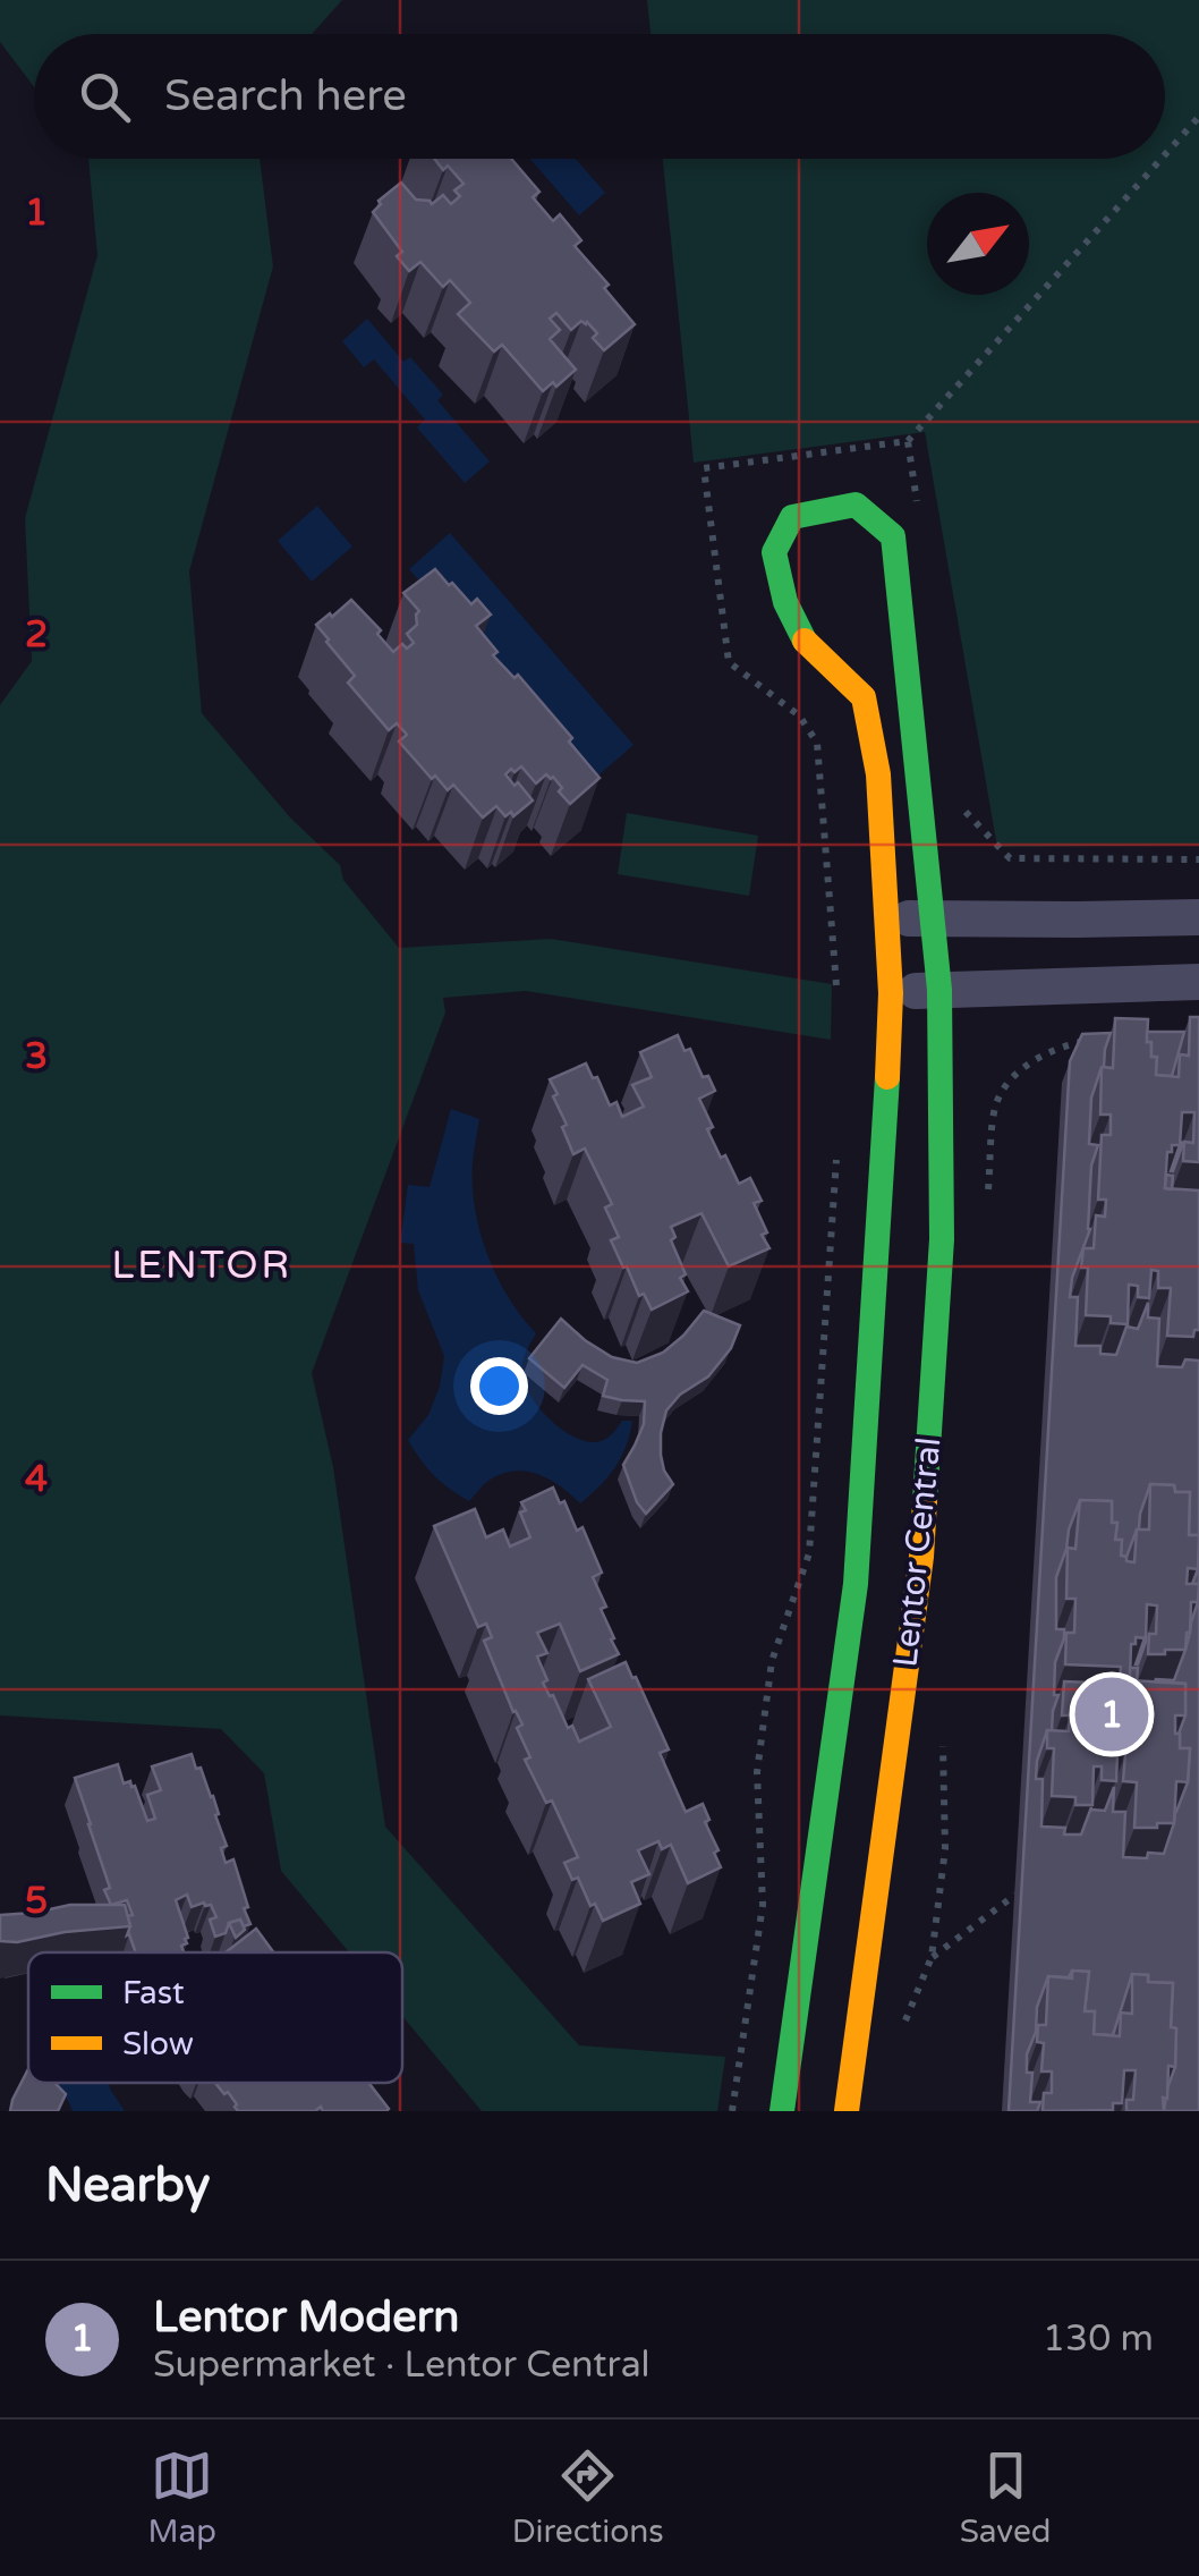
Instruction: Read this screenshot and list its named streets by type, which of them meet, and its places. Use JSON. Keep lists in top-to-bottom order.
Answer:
{
  "streets": {
    "street": ["Lentor Central"]
  },
  "districts": ["LENTOR"],
  "legend": ["Fast", "Slow"],
  "north": "top right",
  "page": {
    "search": "Search here",
    "pins": "1",
    "heading": "Nearby",
    "list": [
      {
        "mark": "1",
        "name": "Lentor Modern",
        "note": "Supermarket · Lentor Central",
        "value": "130 m"
      }
    ],
    "nav": ["Map", "Directions", "Saved"]
  },
  "grid": {
    "rows": [
      "1",
      "2",
      "3",
      "4",
      "5"
    ]
  }
}
